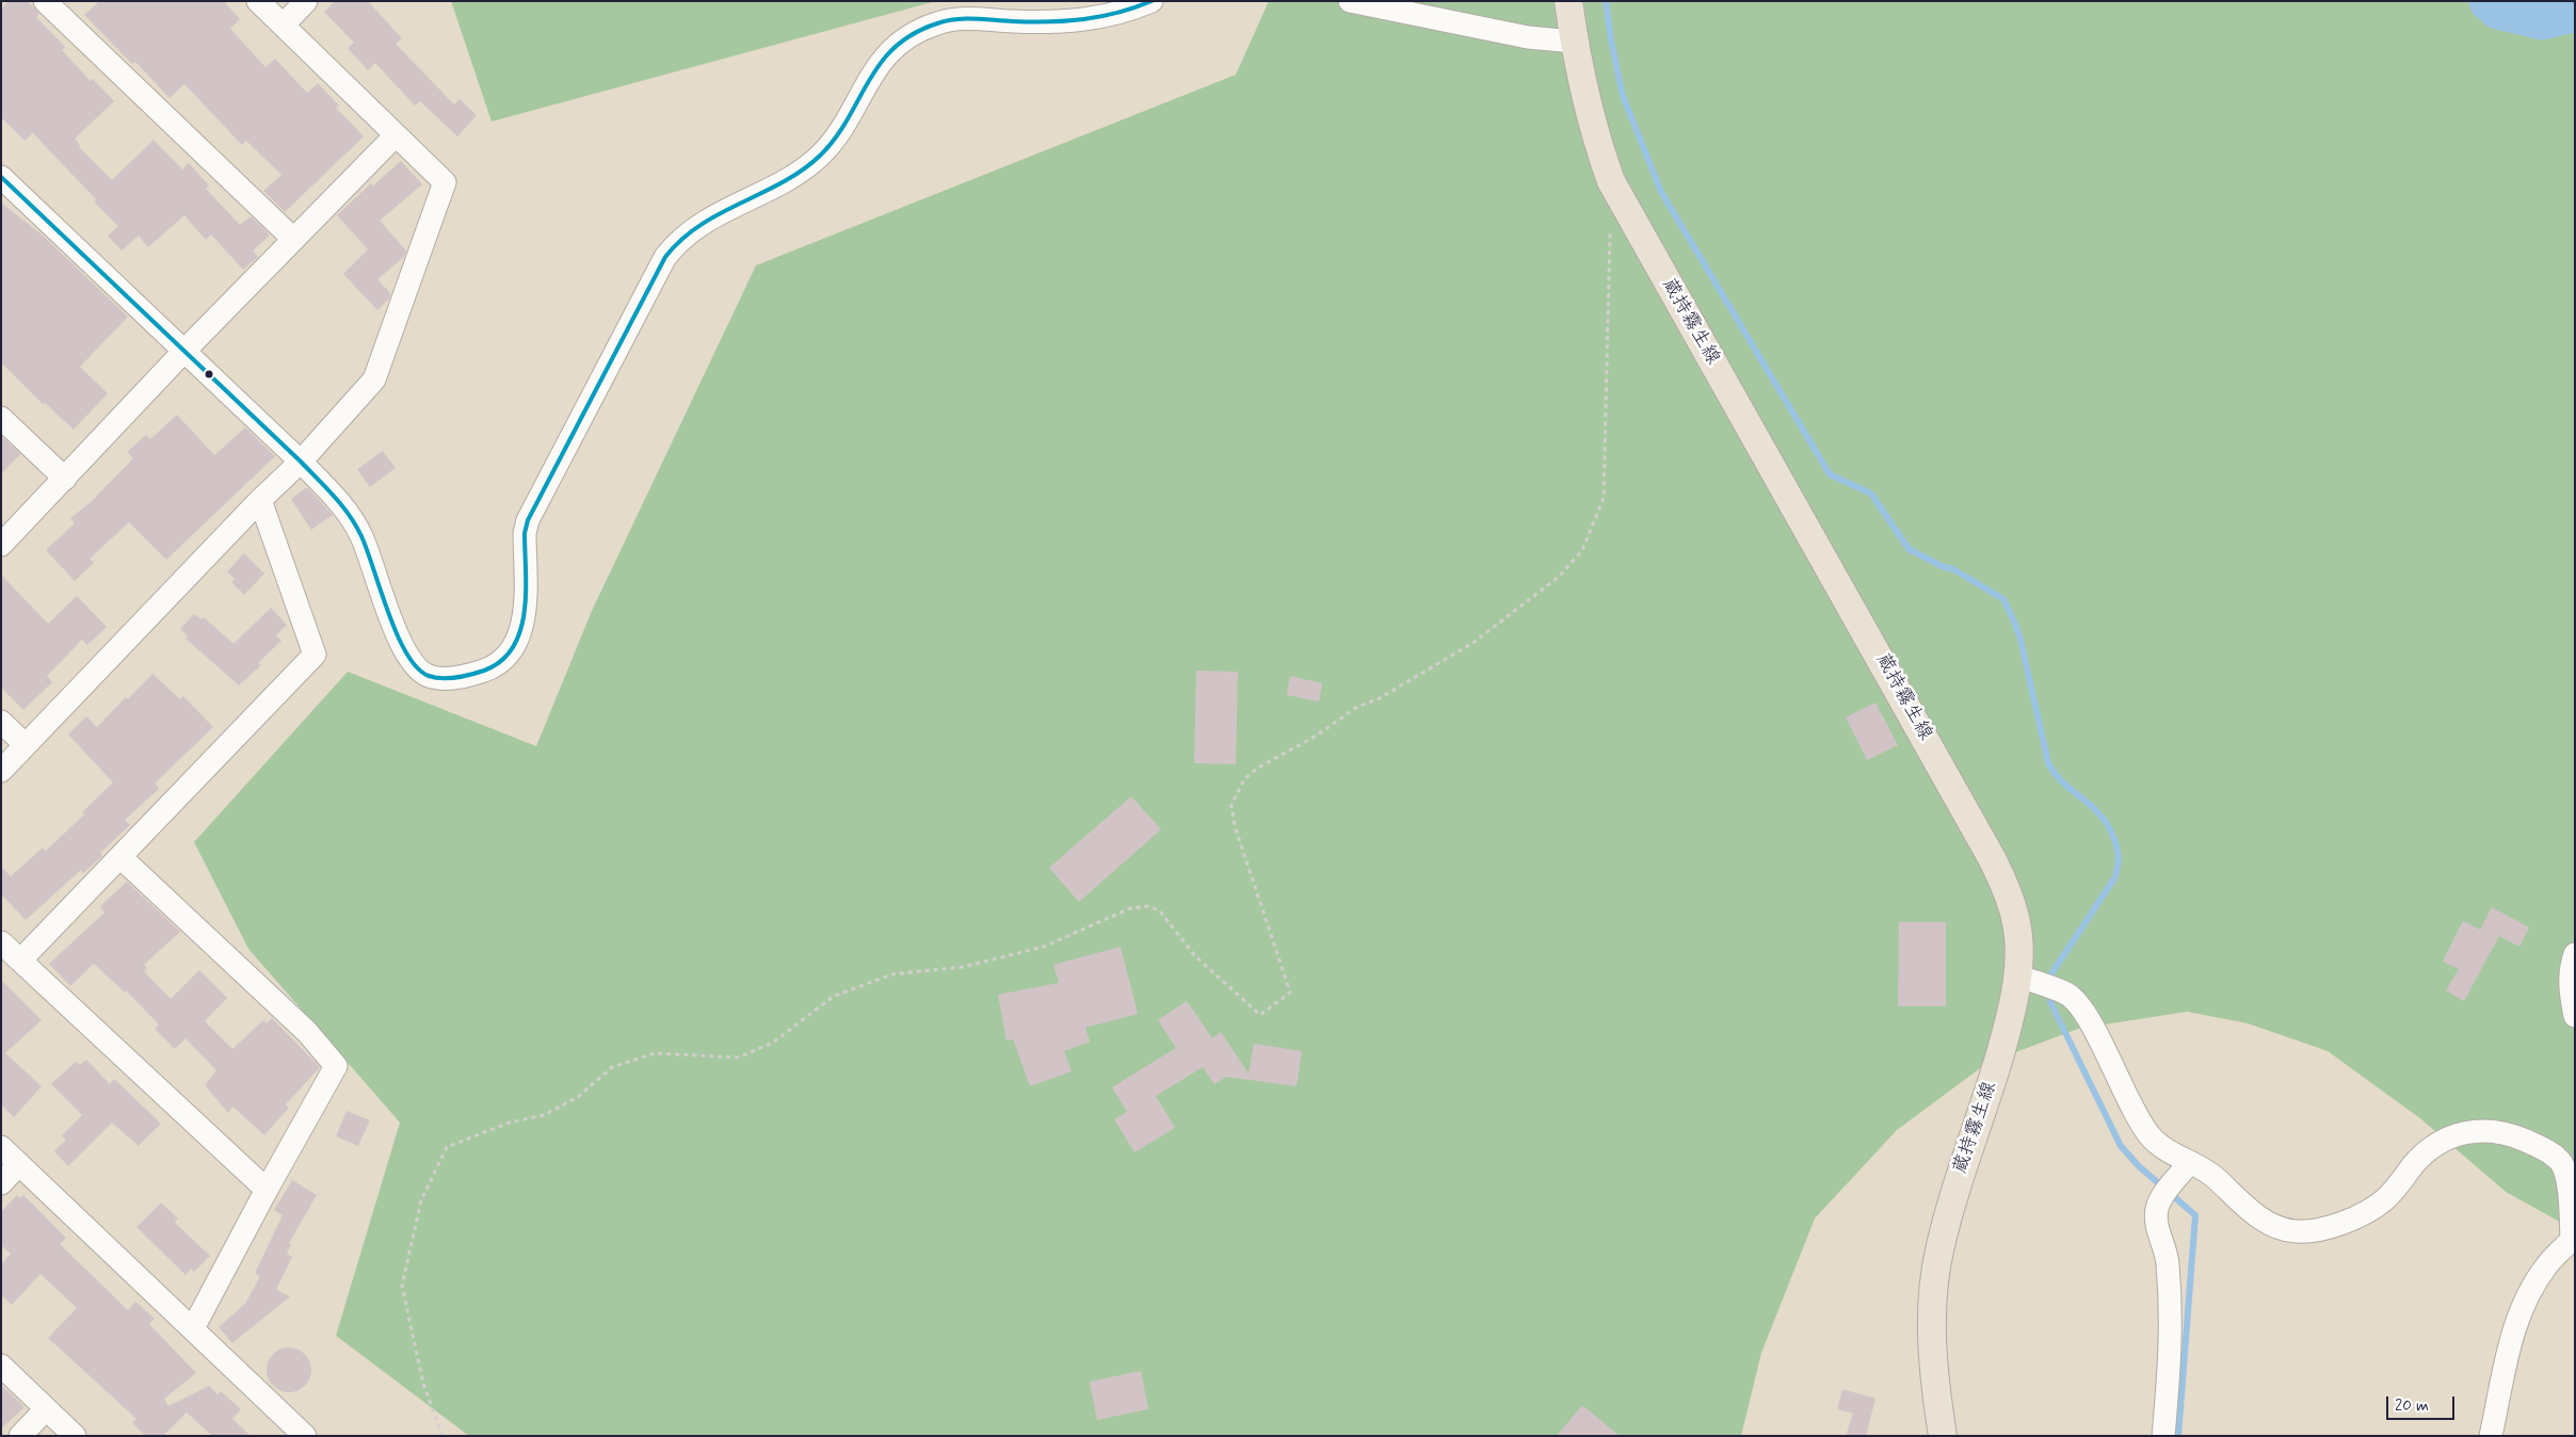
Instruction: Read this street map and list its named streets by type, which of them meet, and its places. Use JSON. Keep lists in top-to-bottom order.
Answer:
{
  "streets": {
    "main road": ["蔵持霧生線"]
  },
  "scale_bar": "20 m"
}
